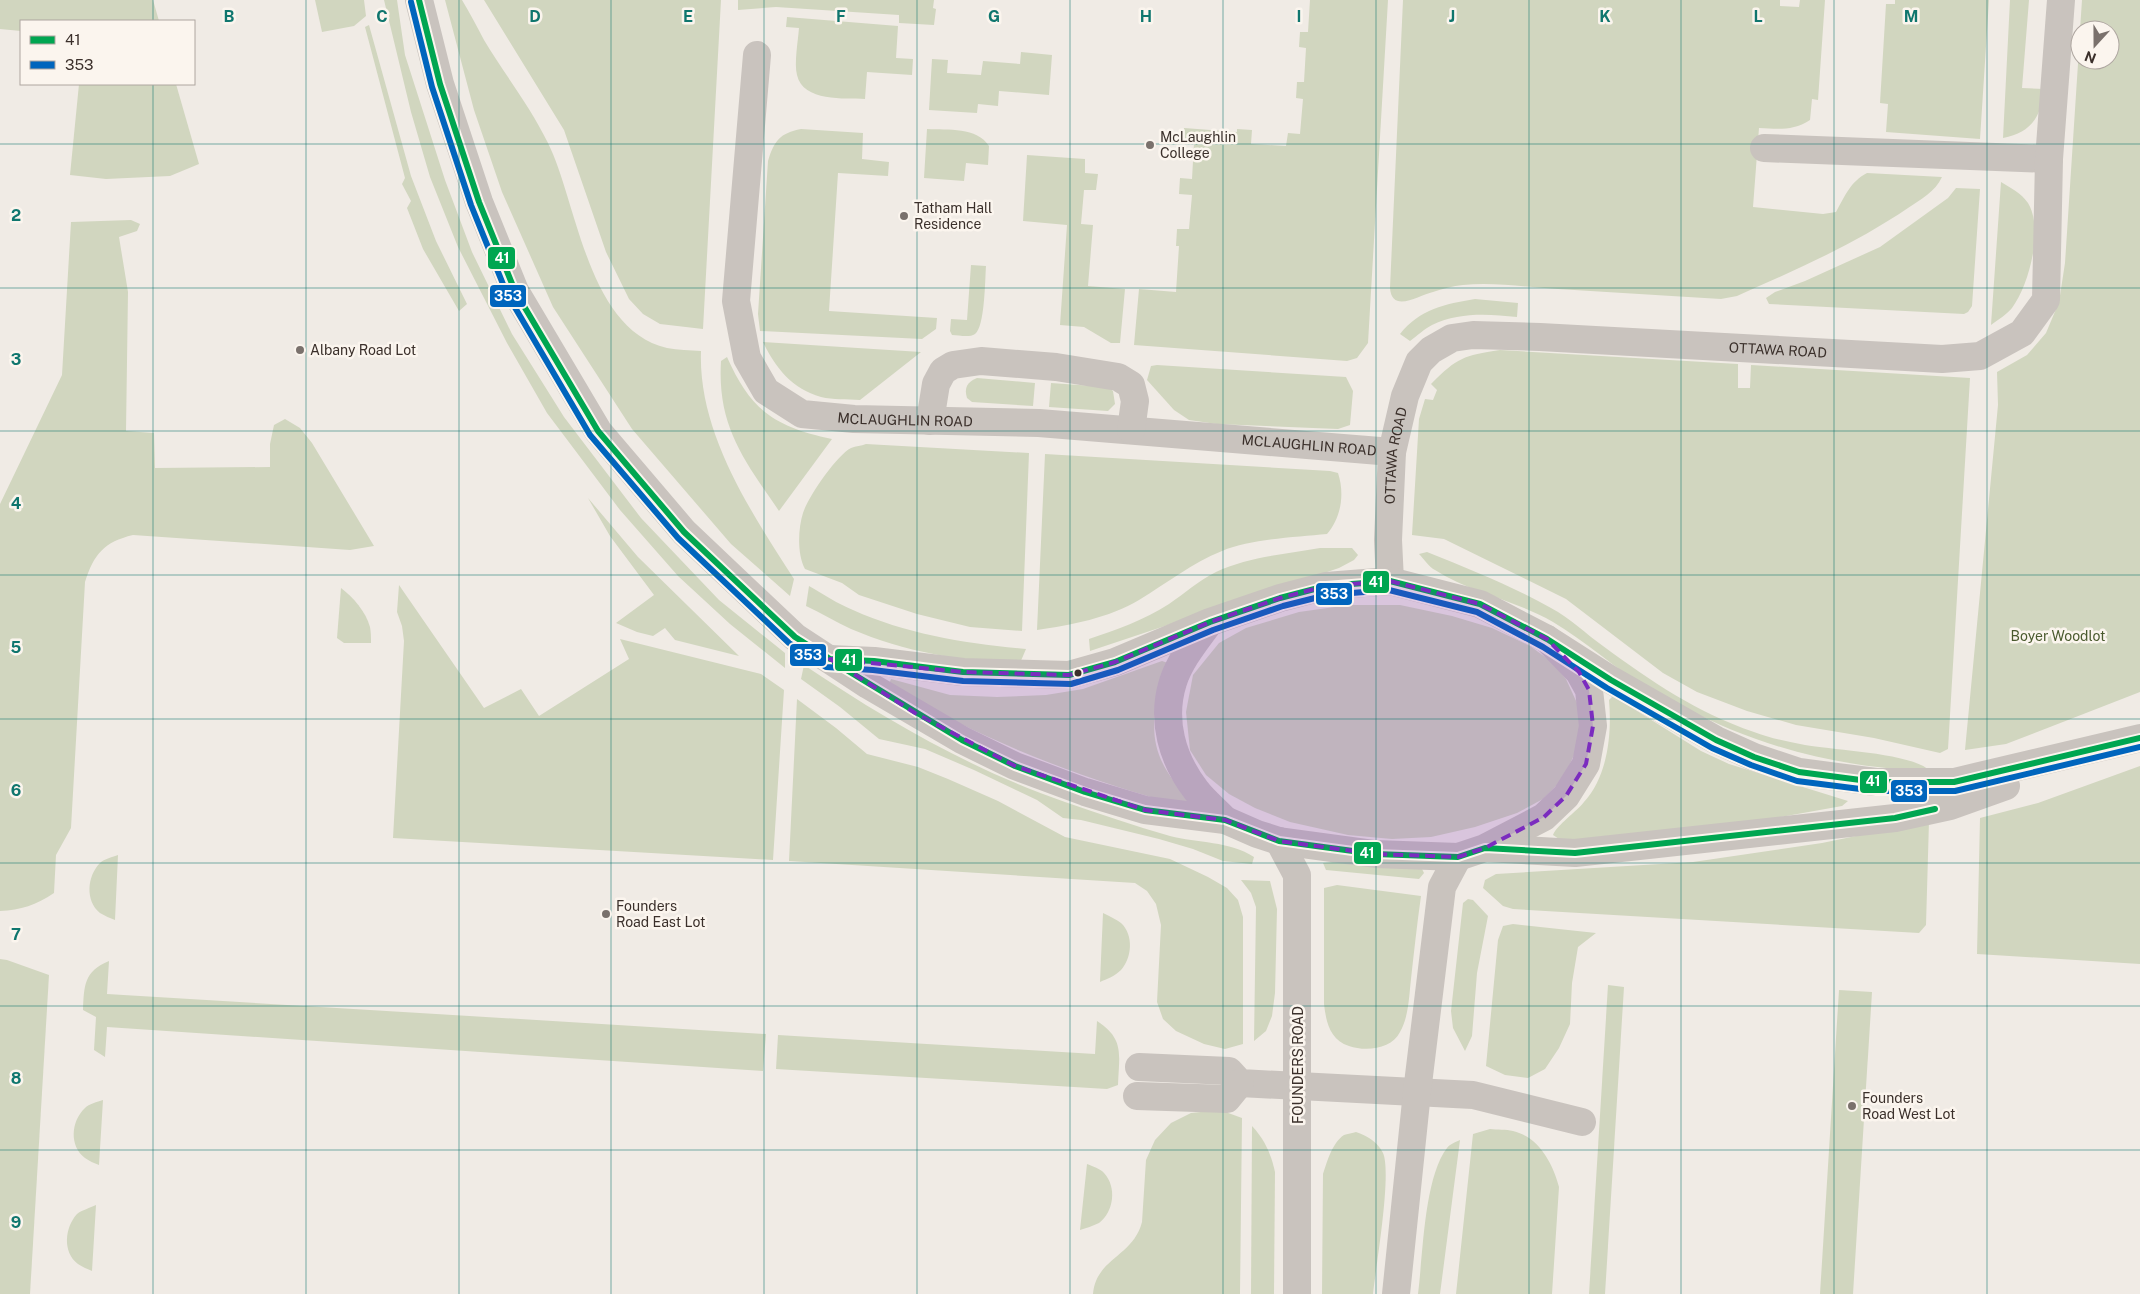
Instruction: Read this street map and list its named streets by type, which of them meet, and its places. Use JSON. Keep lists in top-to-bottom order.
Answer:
{
  "streets": {
    "street": ["OTTAWA ROAD", "MCLAUGHLIN ROAD", "FOUNDERS ROAD"]
  },
  "crossings": [
    ["OTTAWA ROAD", "MCLAUGHLIN ROAD"]
  ],
  "parks": ["Boyer Woodlot"],
  "places": [
    "McLaughlin College",
    "Tatham Hall Residence",
    "Albany Road Lot",
    "Founders Road East Lot",
    "Founders Road West Lot"
  ],
  "lines": ["transit line 41", "transit line 353"],
  "legend": ["41", "353"],
  "north": "bottom",
  "grid": {
    "columns": [
      "B",
      "C",
      "D",
      "E",
      "F",
      "G",
      "H",
      "I",
      "J",
      "K",
      "L",
      "M"
    ],
    "rows": [
      "2",
      "3",
      "4",
      "5",
      "6",
      "7",
      "8",
      "9"
    ]
  }
}
